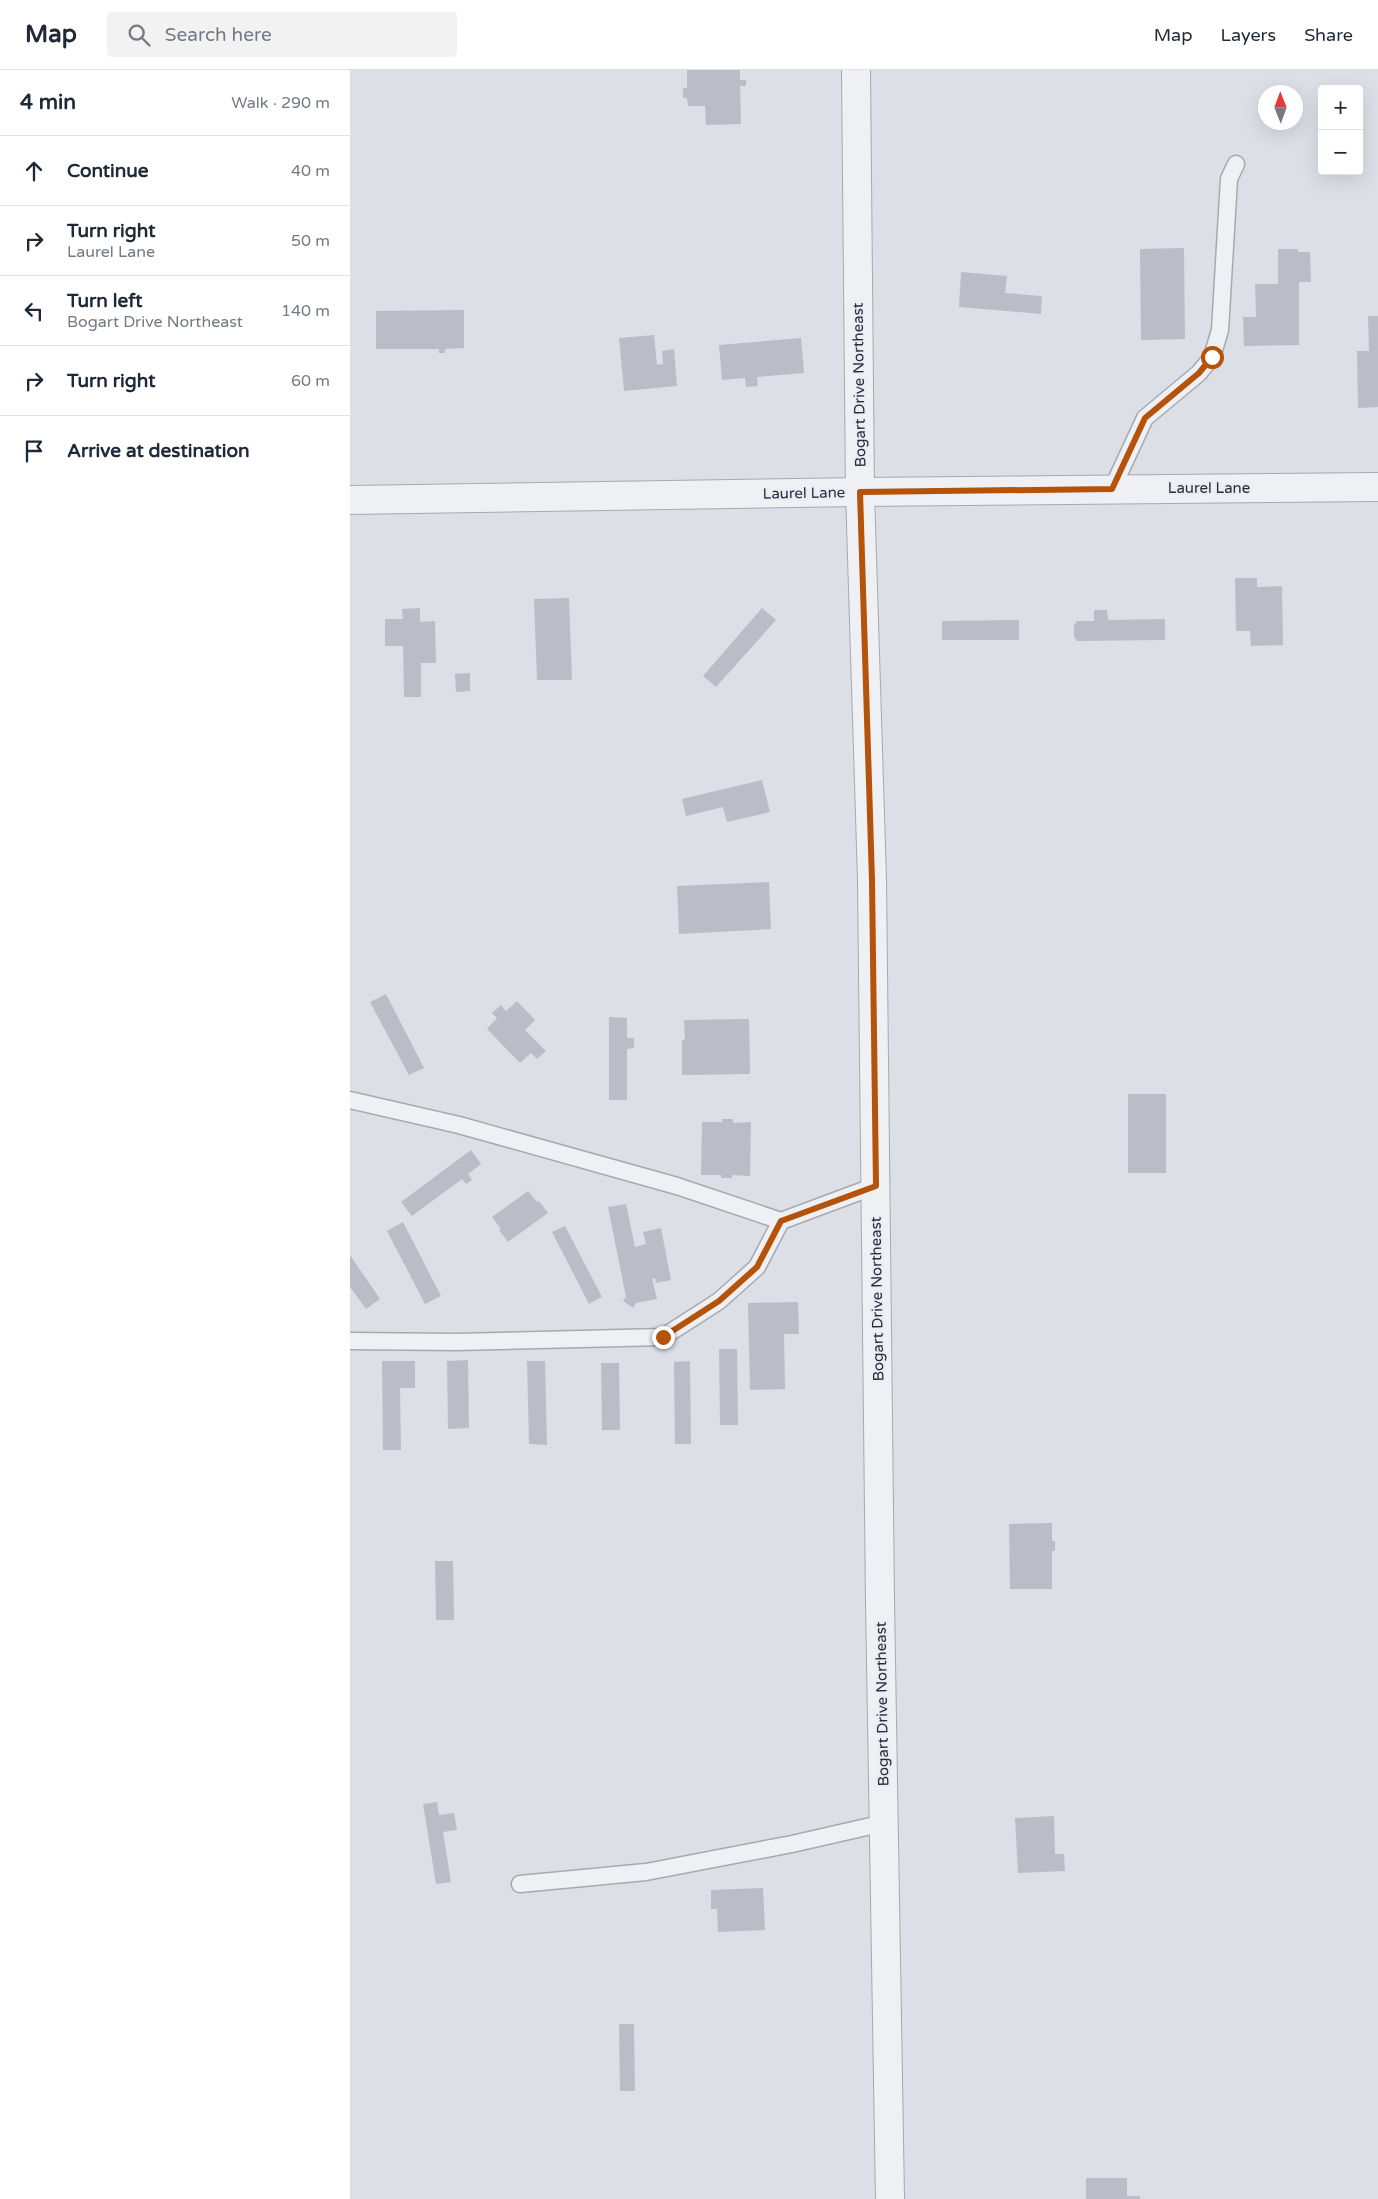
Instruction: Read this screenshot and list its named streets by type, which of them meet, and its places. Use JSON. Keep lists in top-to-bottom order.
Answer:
{
  "streets": {
    "street": ["Bogart Drive Northeast", "Laurel Lane"]
  },
  "crossings": [
    ["Bogart Drive Northeast", "Laurel Lane"]
  ],
  "north": "top",
  "page": {
    "header": "Map",
    "search": "Search here",
    "nav": ["Map", "Layers", "Share"],
    "heading": ["4 min", "Walk · 290 m"],
    "map_buttons": ["+", "−"],
    "list": [
      ["Continue", "40 m"],
      ["Turn right", "Laurel Lane", "50 m"],
      ["Turn left", "Bogart Drive Northeast", "140 m"],
      ["Turn right", "60 m"],
      "Arrive at destination"
    ]
  }
}
